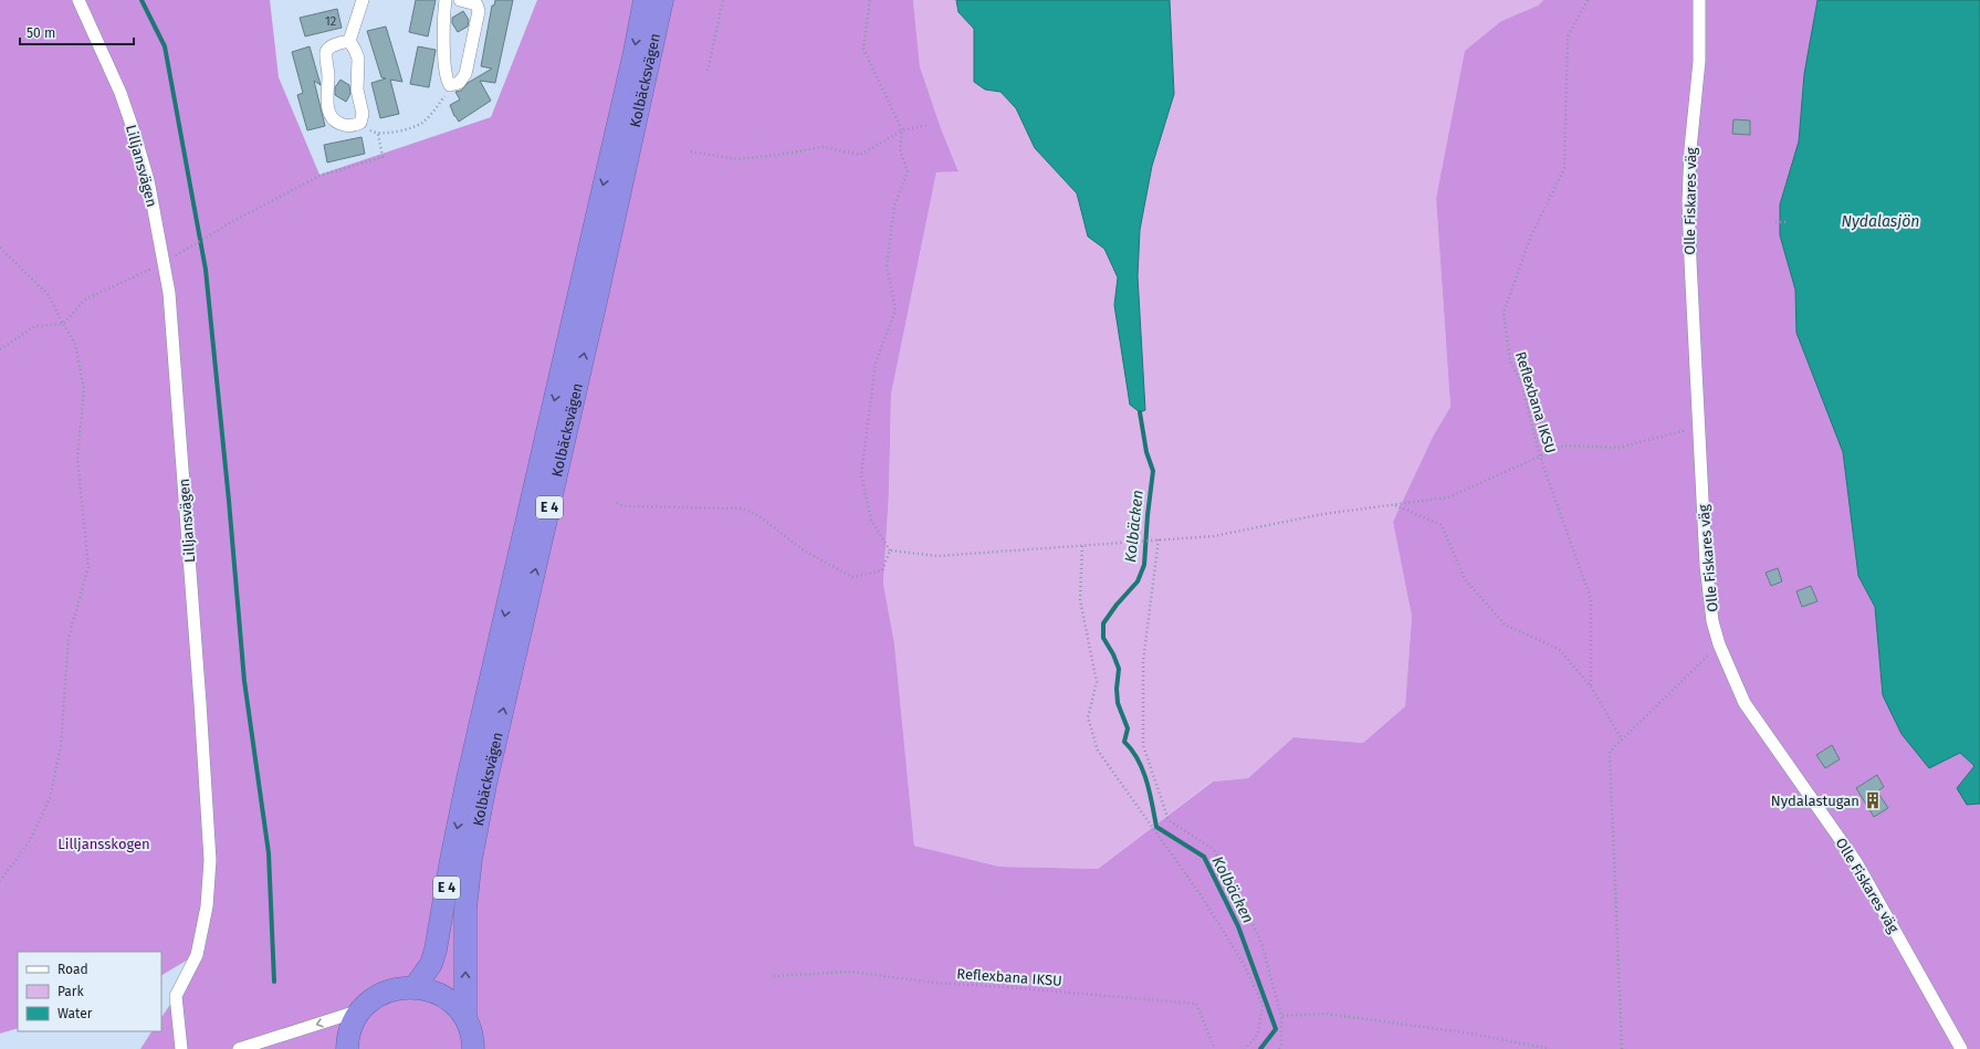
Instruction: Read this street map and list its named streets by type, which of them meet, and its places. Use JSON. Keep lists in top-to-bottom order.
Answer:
{
  "streets": {
    "highway": ["Kolbäcksvägen", "E 4"],
    "street": ["Lilljansvägen", "Olle Fiskares väg"],
    "path": ["Reflexbana IKSU"]
  },
  "crossings": [
    ["Kolbäcksvägen", "E 4"]
  ],
  "water": ["Nydalasjön", "Kolbäcken"],
  "parks": ["Lilljansskogen"],
  "places": {
    "building": ["Nydalastugan"]
  },
  "house_numbers": ["12"],
  "legend": ["Road", "Park", "Water"],
  "scale_bar": "50 m"
}
